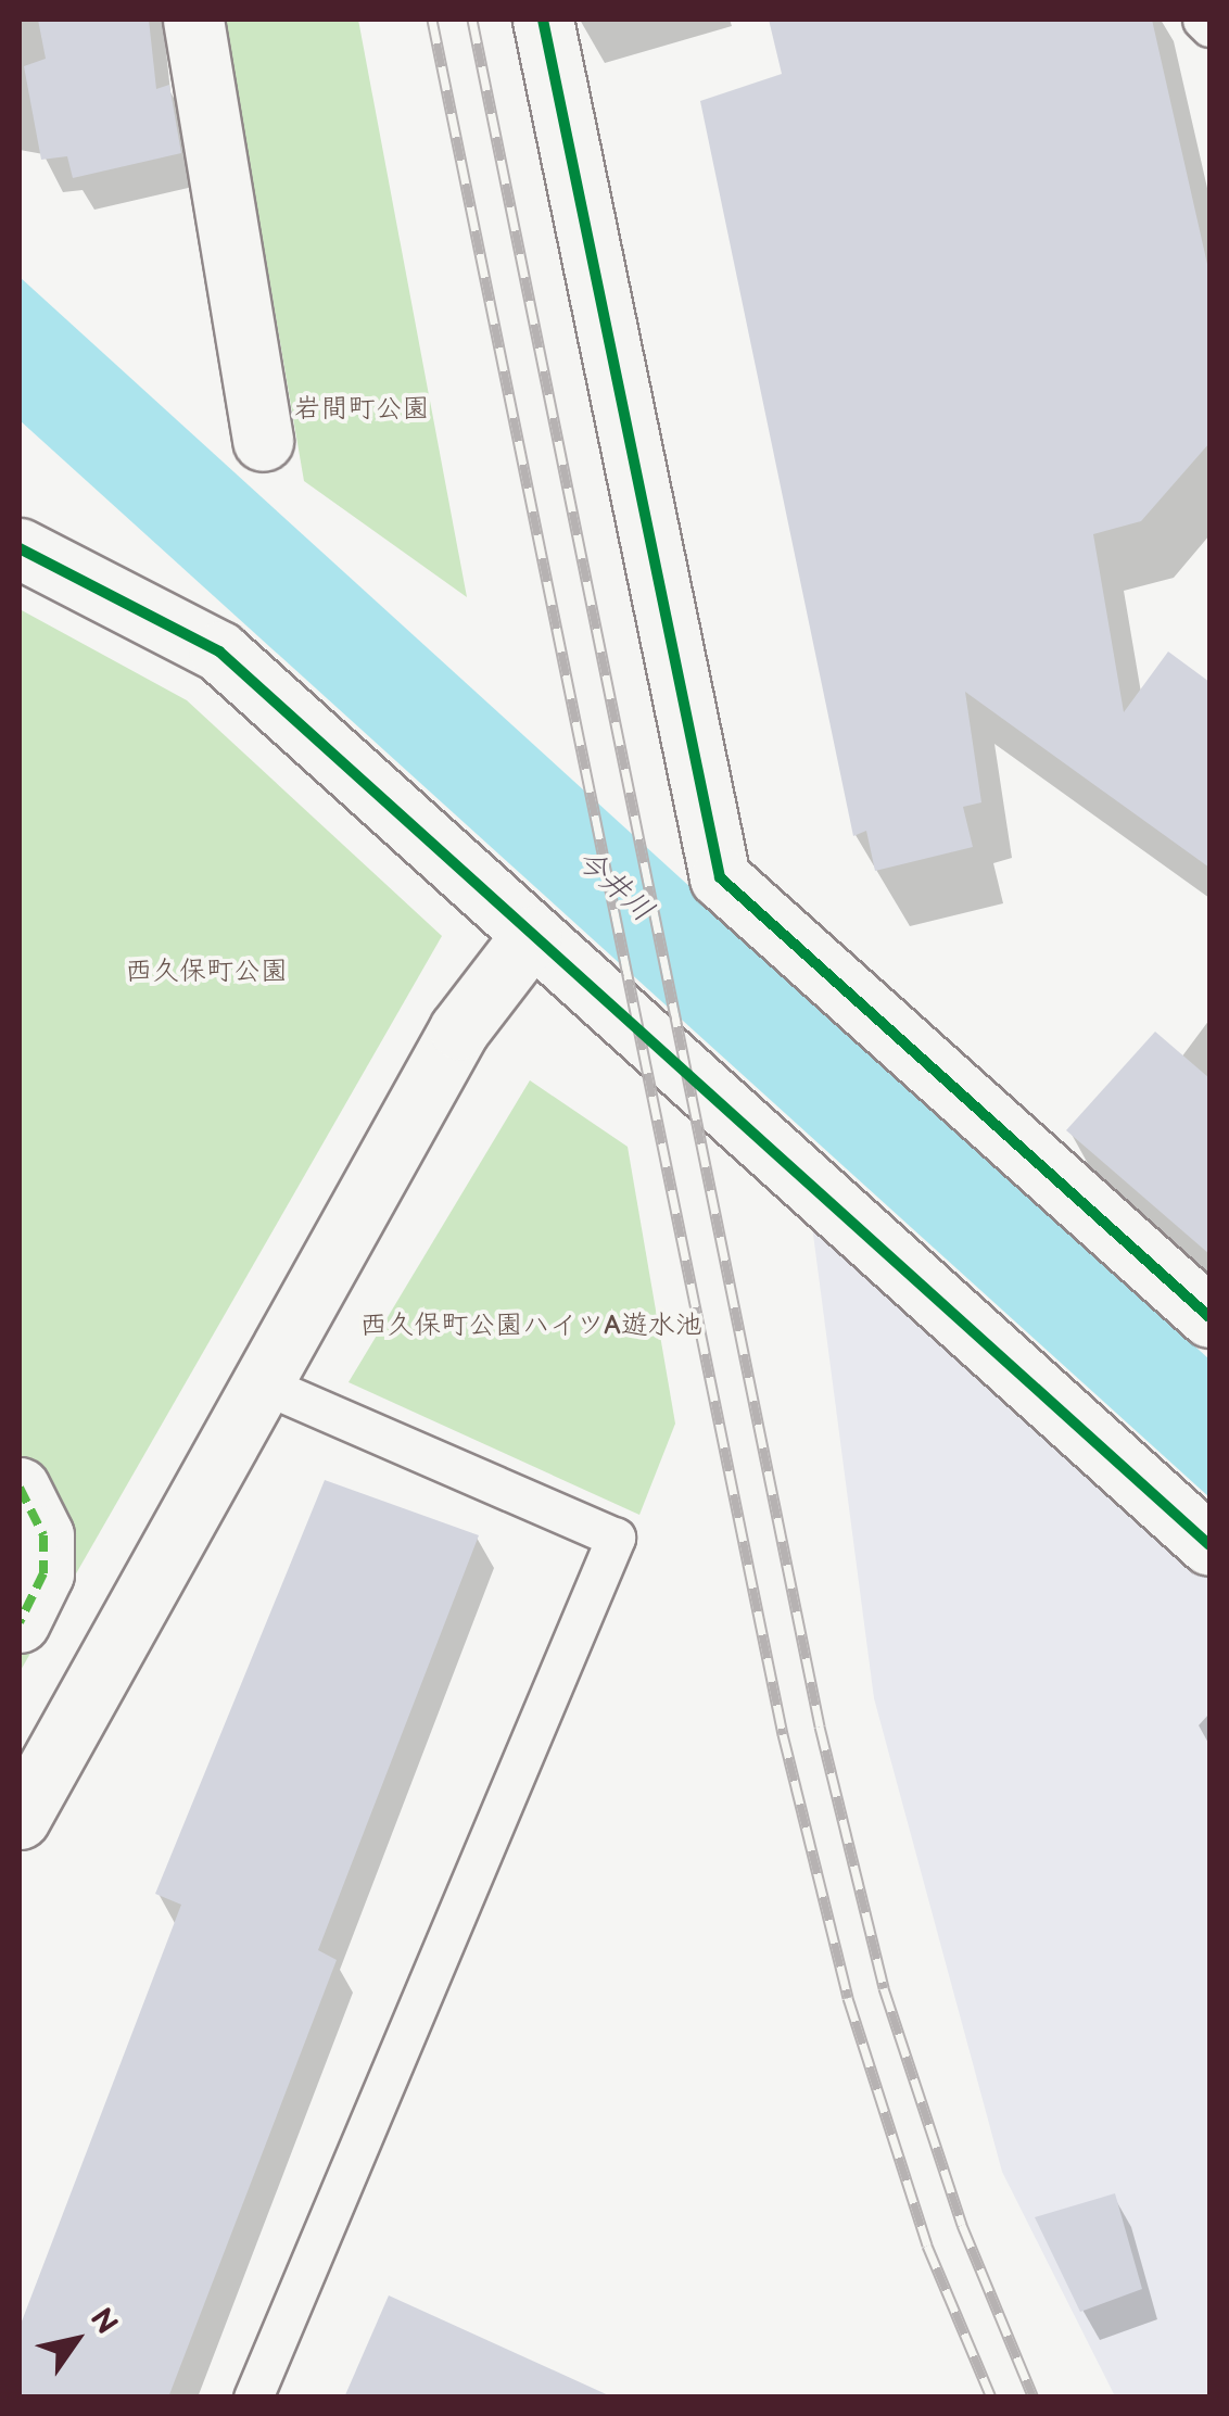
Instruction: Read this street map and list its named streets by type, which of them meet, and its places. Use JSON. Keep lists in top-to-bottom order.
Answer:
{
  "water": ["今井川"],
  "parks": ["岩間町公園", "西久保町公園", "西久保町公園ハイツA遊水池"],
  "north": "top right"
}
